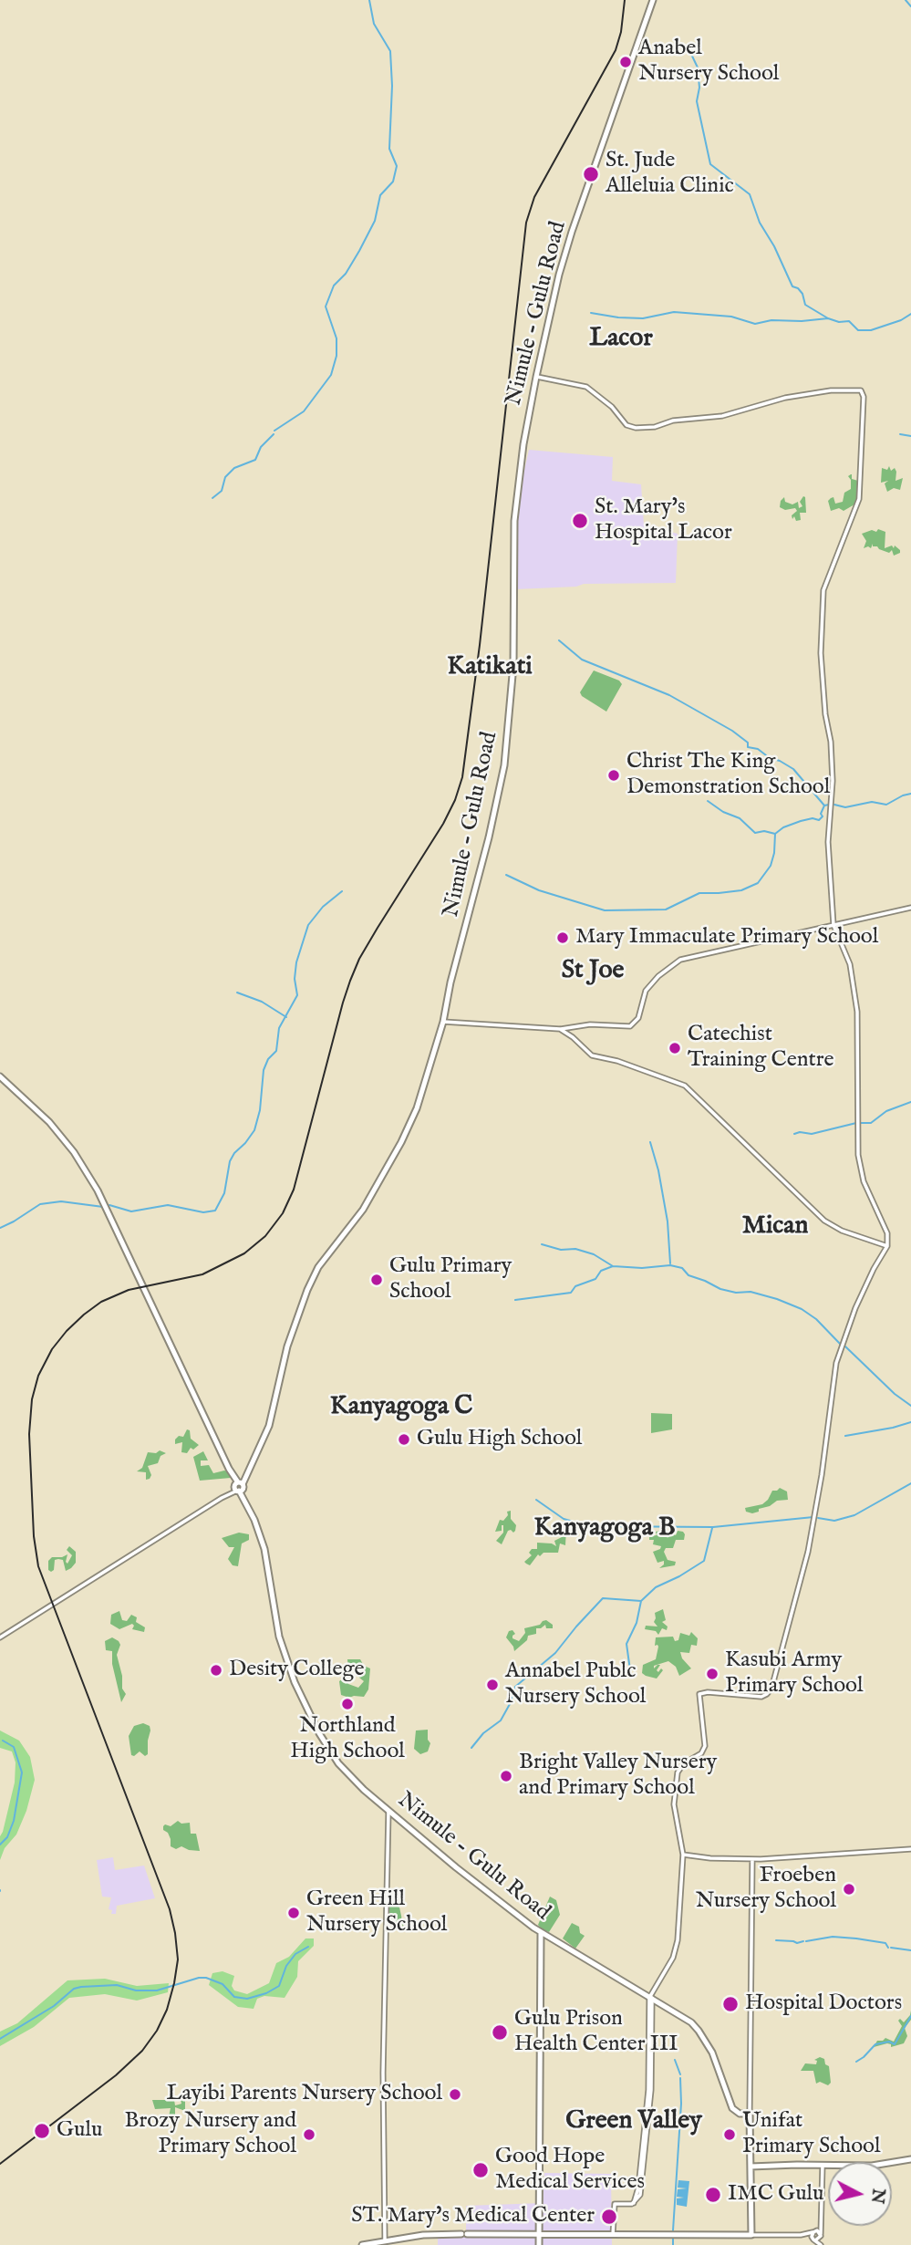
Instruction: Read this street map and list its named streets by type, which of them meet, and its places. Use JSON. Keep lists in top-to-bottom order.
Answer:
{
  "streets": {
    "main road": ["Nimule - Gulu Road"]
  },
  "districts": [
    "Lacor",
    "Katikati",
    "St Joe",
    "Mican",
    "Kanyagoga C",
    "Kanyagoga B",
    "Green Valley"
  ],
  "places": [
    "Anabel Nursery School",
    "St. Jude Alleluia Clinic",
    "St. Mary's Hospital Lacor",
    "Christ The King Demonstration School",
    "Mary Immaculate Primary School",
    "Catechist Training Centre",
    "Gulu Primary School",
    "Gulu High School",
    "Desity College",
    "Kasubi Army Primary School",
    "Annabel Publc Nursery School",
    "Northland High School",
    "Bright Valley Nursery and Primary School",
    "Froeben Nursery School",
    "Green Hill Nursery School",
    "Hospital Doctors",
    "Gulu Prison Health Center III",
    "Layibi Parents Nursery School",
    "Gulu",
    "Brozy Nursery and Primary School",
    "Unifat Primary School",
    "Good Hope Medical Services",
    "IMC Gulu",
    "ST. Mary's Medical Center"
  ],
  "north": "right"
}
